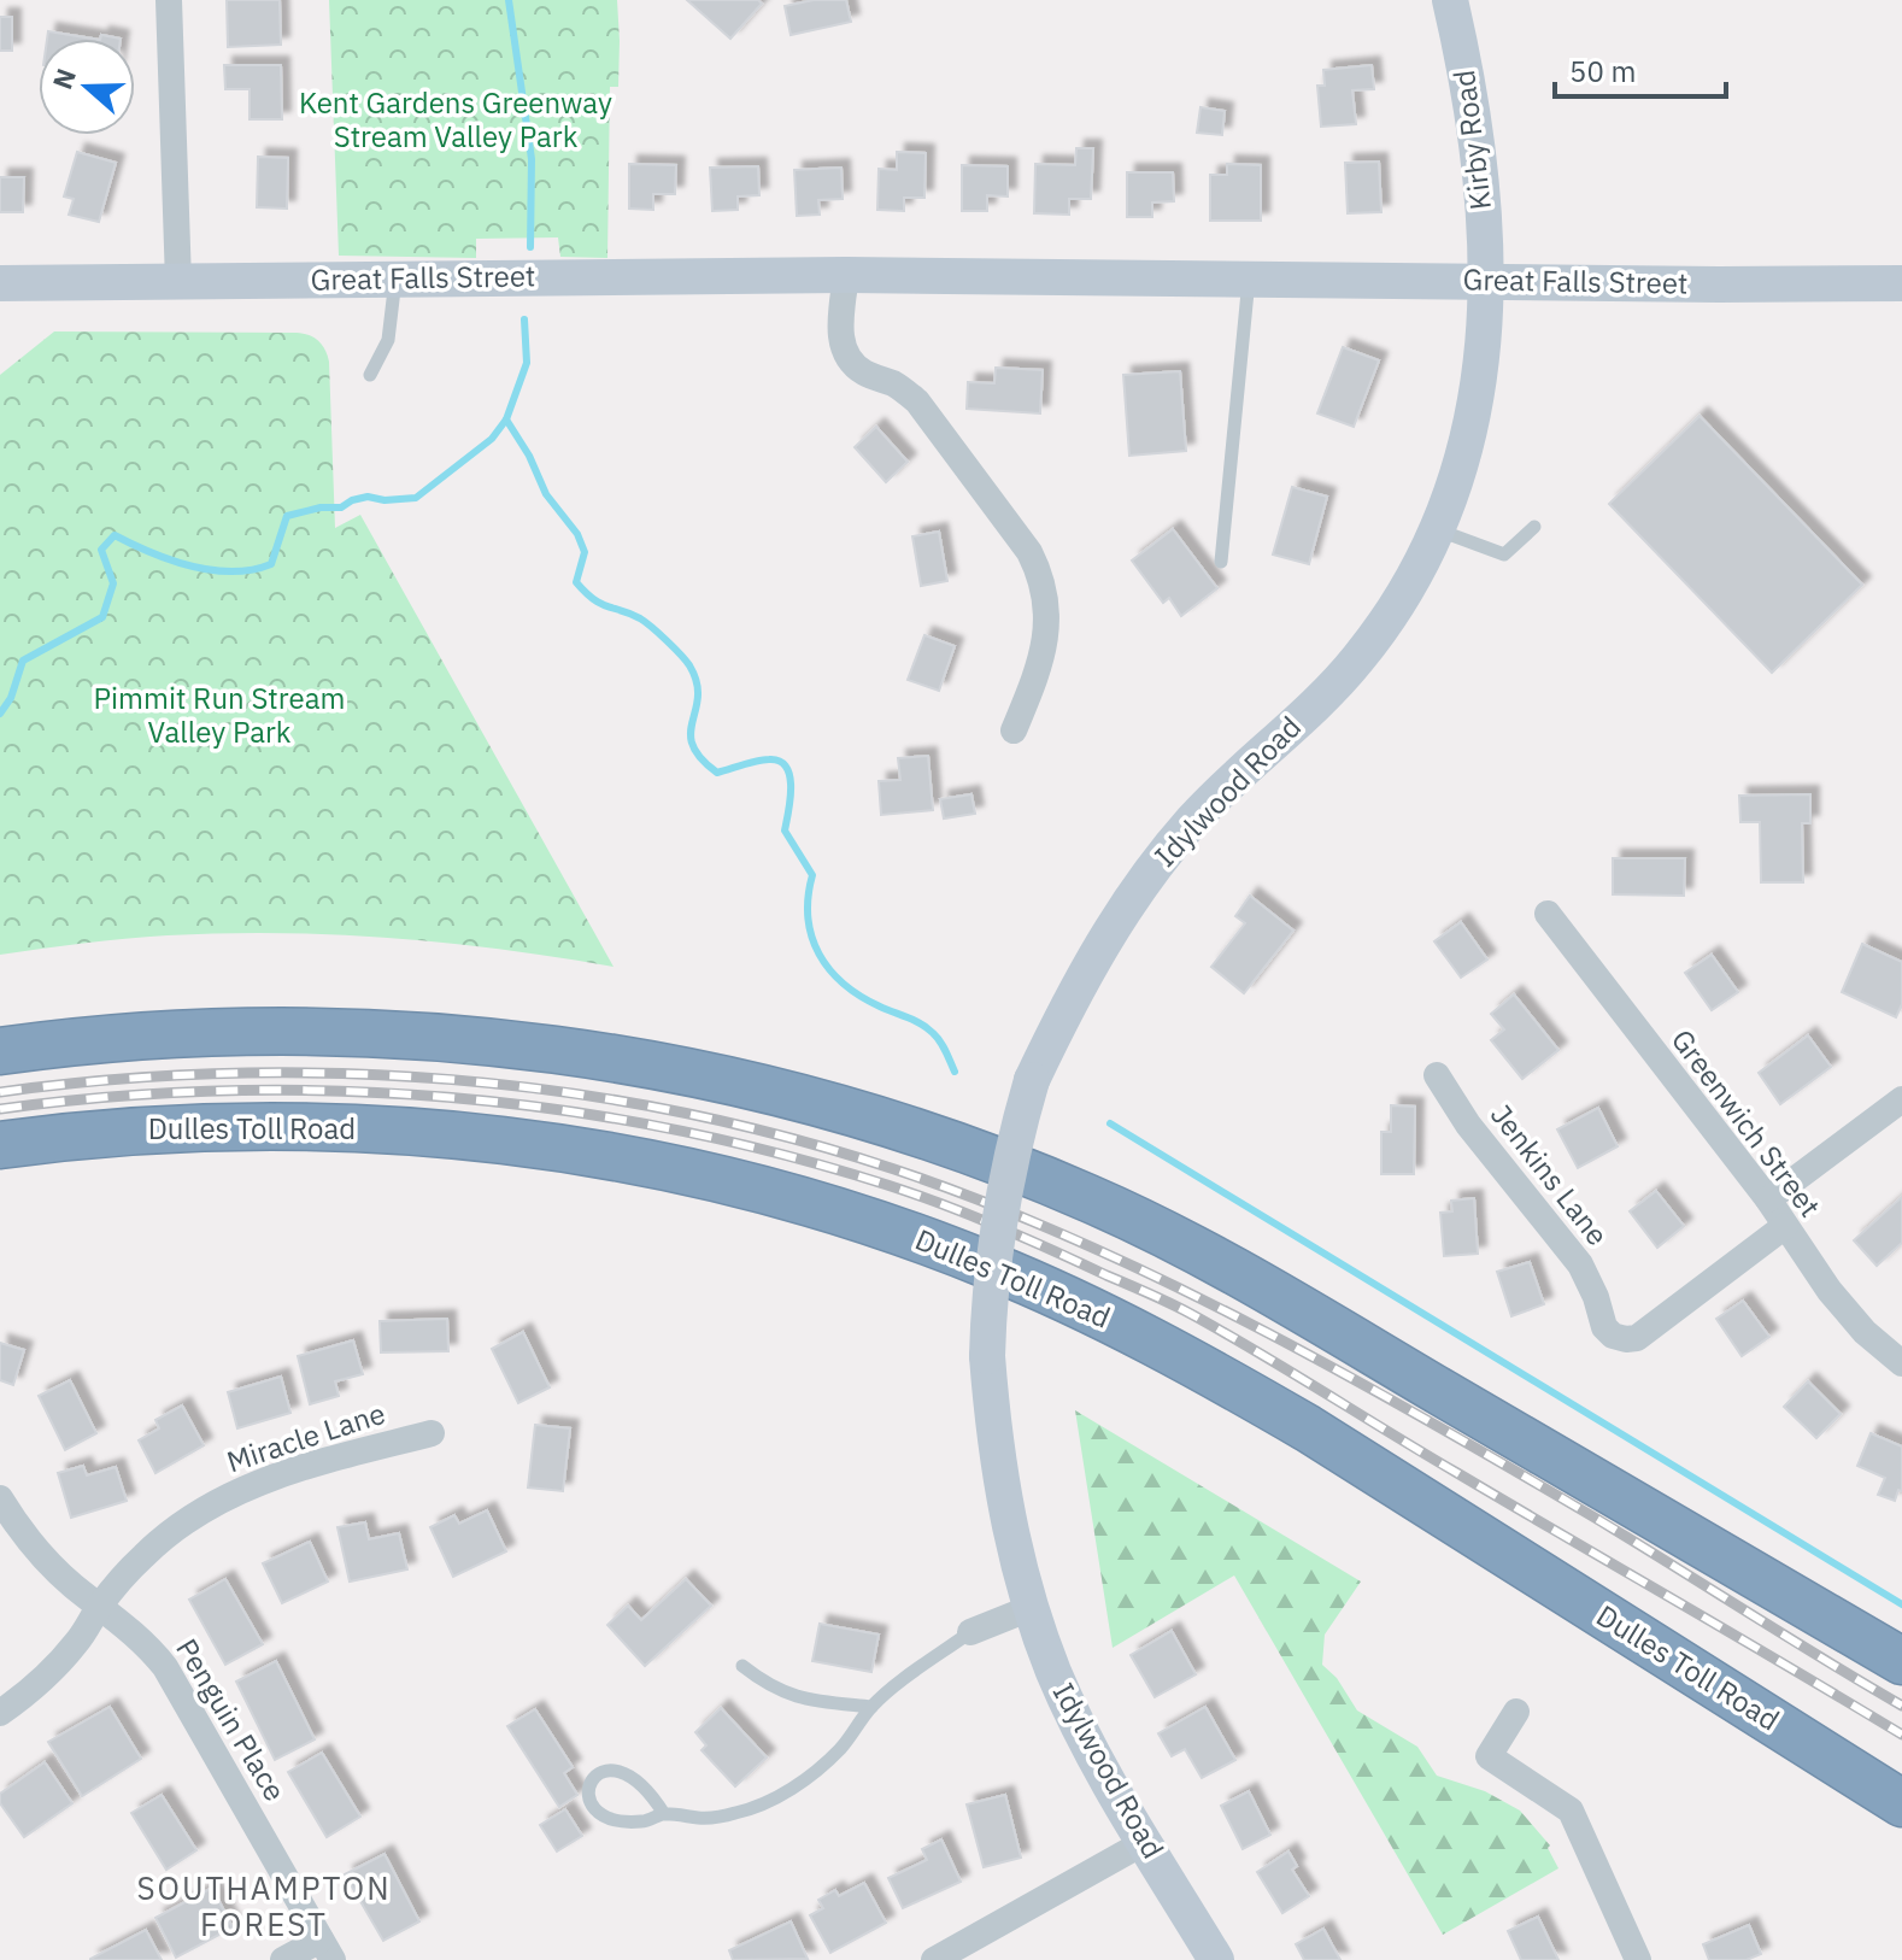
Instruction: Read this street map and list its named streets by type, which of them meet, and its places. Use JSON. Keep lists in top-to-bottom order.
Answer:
{
  "streets": {
    "highway": ["Dulles Toll Road"],
    "main road": ["Kirby Road", "Great Falls Street", "Idylwood Road"],
    "street": [
      "Greenwich Street",
      "Jenkins Lane",
      "Miracle Lane",
      "Penguin Place"
    ]
  },
  "crossings": [
    ["Kirby Road", "Great Falls Street"],
    ["Kirby Road", "Idylwood Road"],
    ["Great Falls Street", "Idylwood Road"],
    ["Greenwich Street", "Jenkins Lane"],
    ["Miracle Lane", "Penguin Place"]
  ],
  "districts": ["SOUTHAMPTON FOREST"],
  "parks": ["Kent Gardens Greenway Stream Valley Park", "Pimmit Run Stream Valley Park"],
  "scale_bar": "50 m",
  "north": "left"
}
